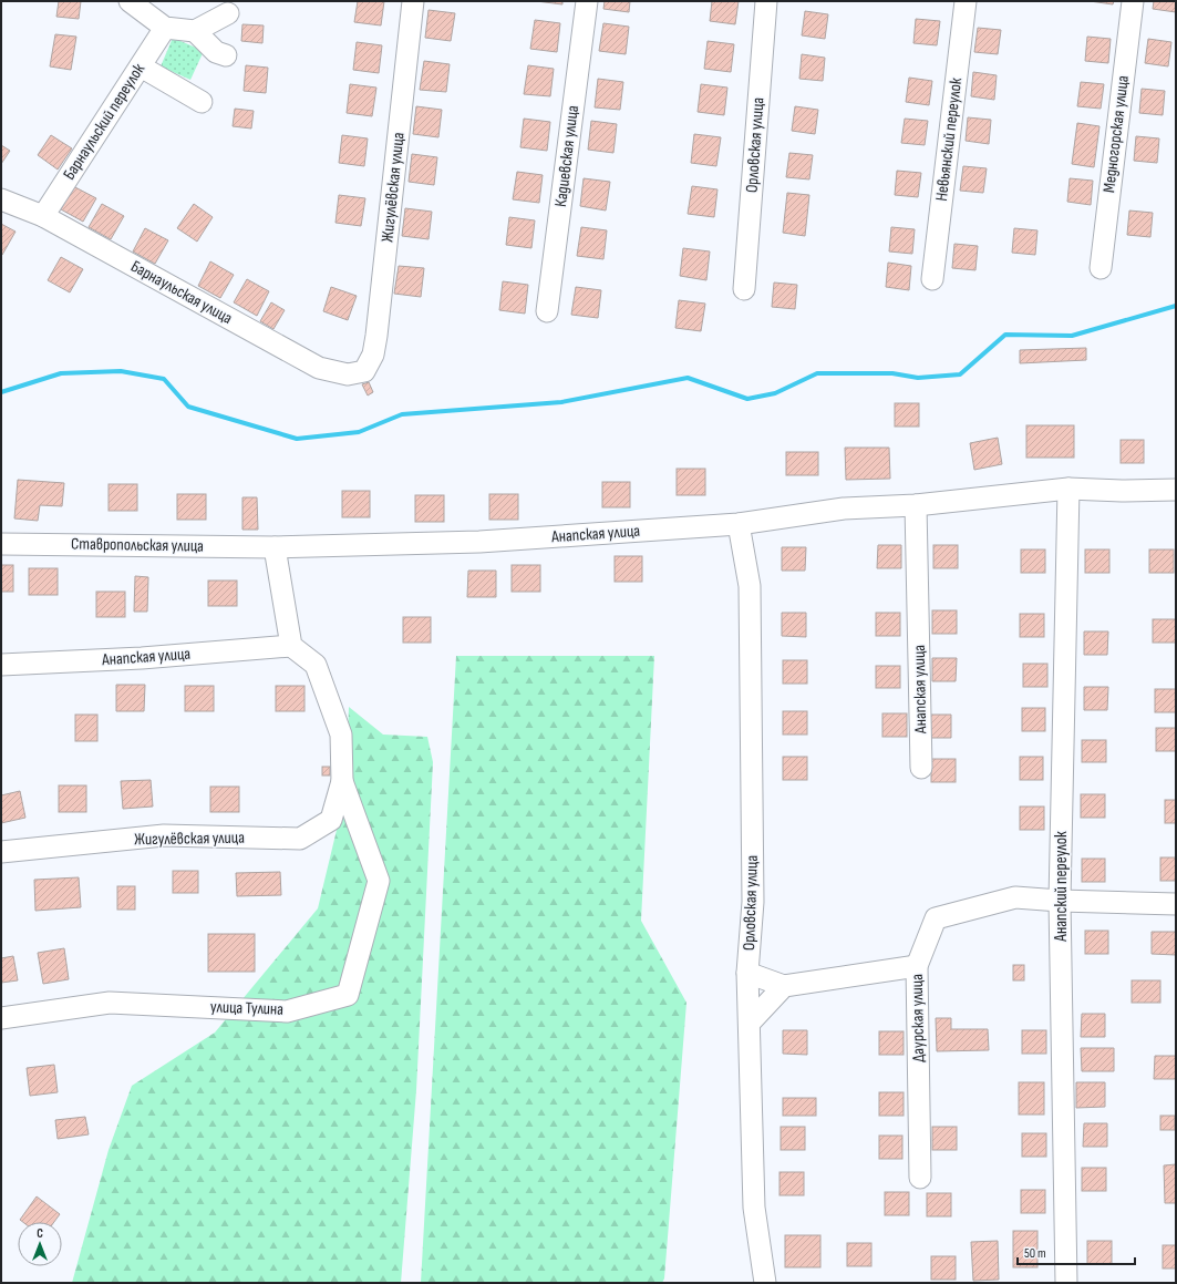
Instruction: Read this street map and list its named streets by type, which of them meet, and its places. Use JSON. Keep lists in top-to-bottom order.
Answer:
{
  "streets": {
    "street": [
      "Барнаульский переулок",
      "Медногорская улица",
      "Невьянский переулок",
      "Орловская улица",
      "Кадиевская улица",
      "Жигулёвская улица",
      "Барнаульская улица",
      "Анапская улица",
      "Ставропольская улица",
      "Анапский переулок",
      "улица Тулина",
      "Даурская улица"
    ]
  },
  "crossings": [
    ["Барнаульский переулок", "Барнаульская улица"],
    ["Орловская улица", "Анапская улица"],
    ["Жигулёвская улица", "Барнаульская улица"],
    ["Жигулёвская улица", "улица Тулина"],
    ["Анапская улица", "Ставропольская улица"],
    ["Анапская улица", "Анапский переулок"],
    ["Анапский переулок", "Даурская улица"]
  ],
  "scale_bar": "50 m",
  "north": "top"
}
